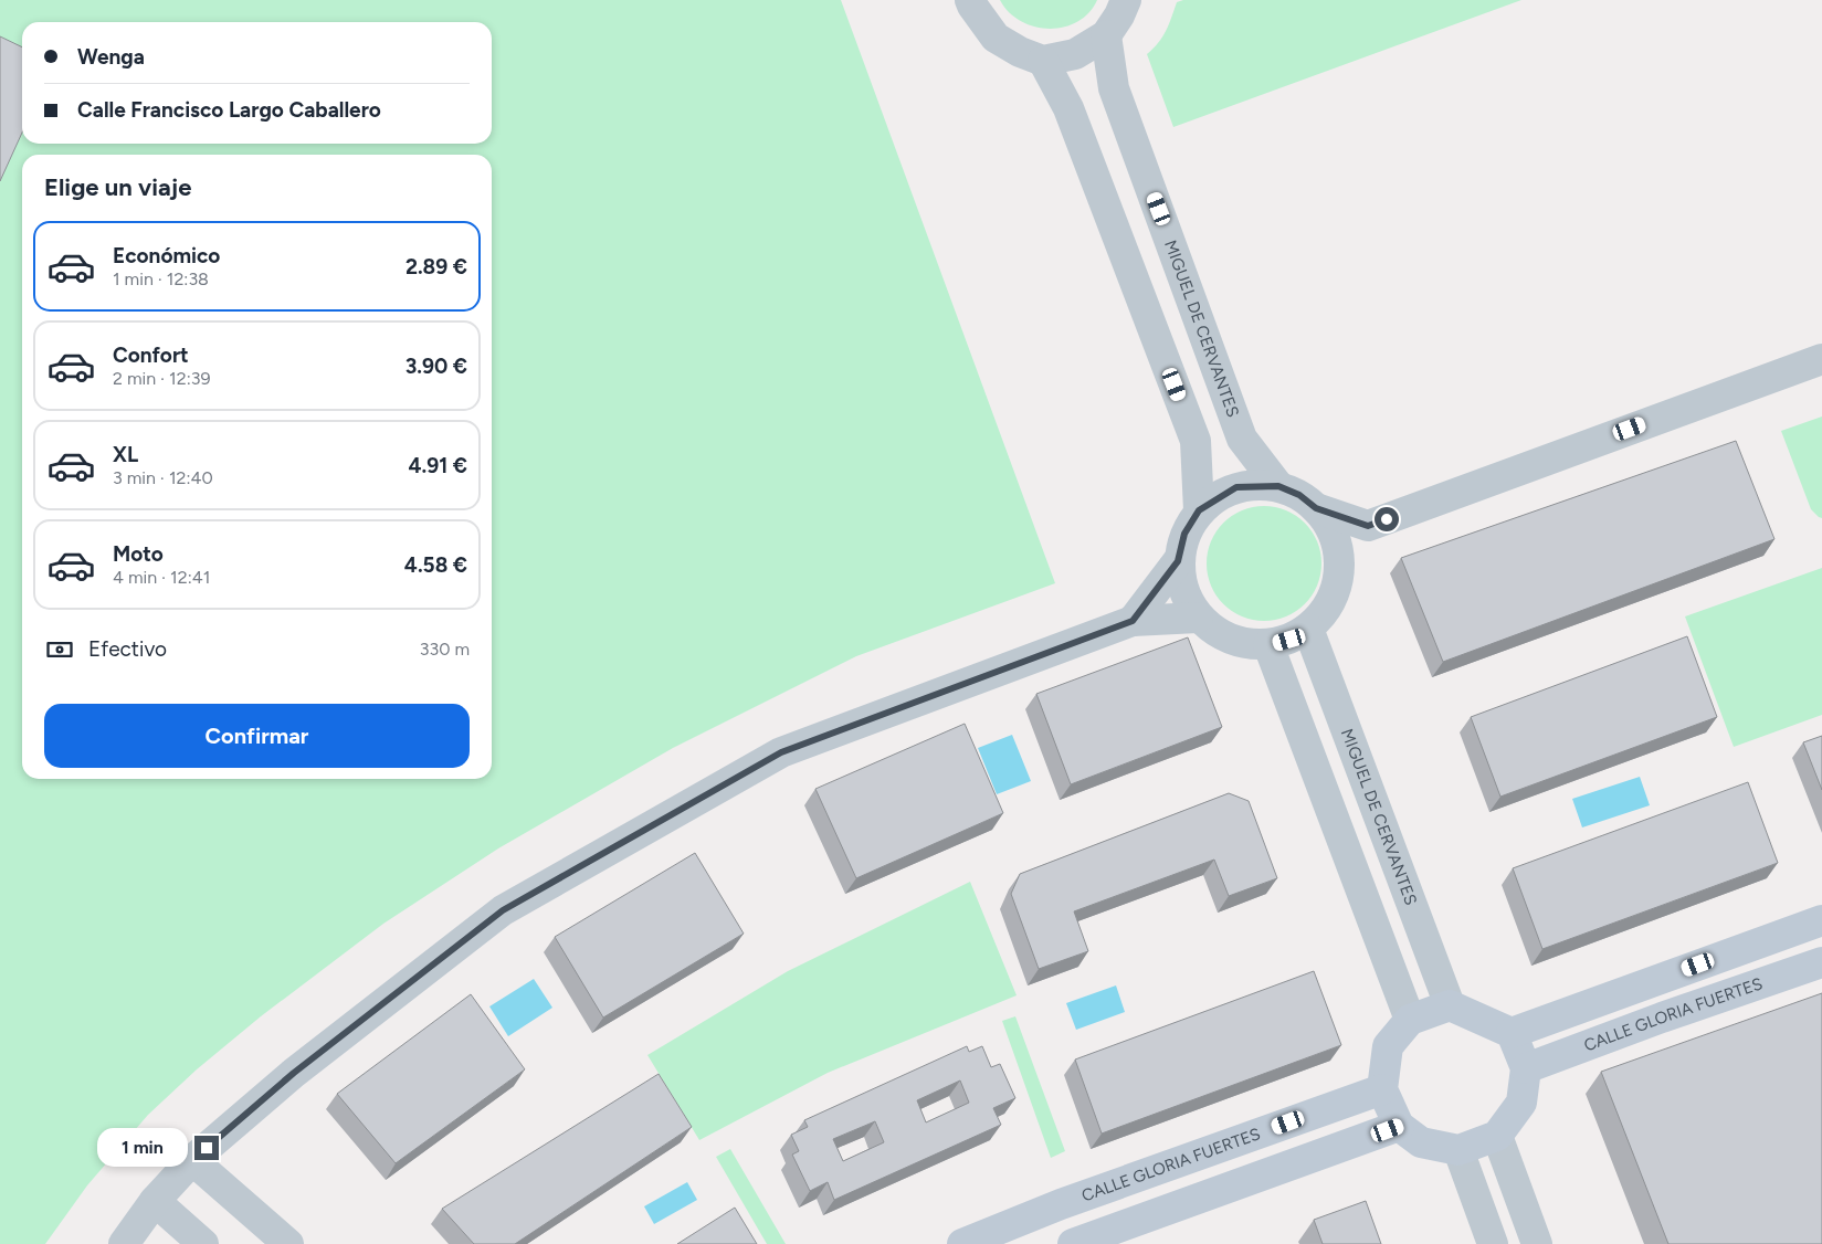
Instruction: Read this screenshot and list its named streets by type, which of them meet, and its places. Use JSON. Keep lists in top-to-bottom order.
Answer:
{
  "streets": {
    "main road": ["CALLE GLORIA FUERTES"],
    "street": ["MIGUEL DE CERVANTES"]
  },
  "crossings": [
    ["MIGUEL DE CERVANTES", "CALLE GLORIA FUERTES"]
  ],
  "page": {
    "banner": ["Wenga", "Calle Francisco Largo Caballero"],
    "heading": "Elige un viaje",
    "list": [
      {
        "name": "Económico",
        "note": "1 min · 12:38",
        "value": "2.89 €"
      },
      {
        "name": "Confort",
        "note": "2 min · 12:39",
        "value": "3.90 €"
      },
      {
        "name": "XL",
        "note": "3 min · 12:40",
        "value": "4.91 €"
      },
      {
        "name": "Moto",
        "note": "4 min · 12:41",
        "value": "4.58 €"
      }
    ],
    "pay": ["Efectivo", "330 m"],
    "buttons": "Confirmar",
    "bubble": "1 min"
  }
}
